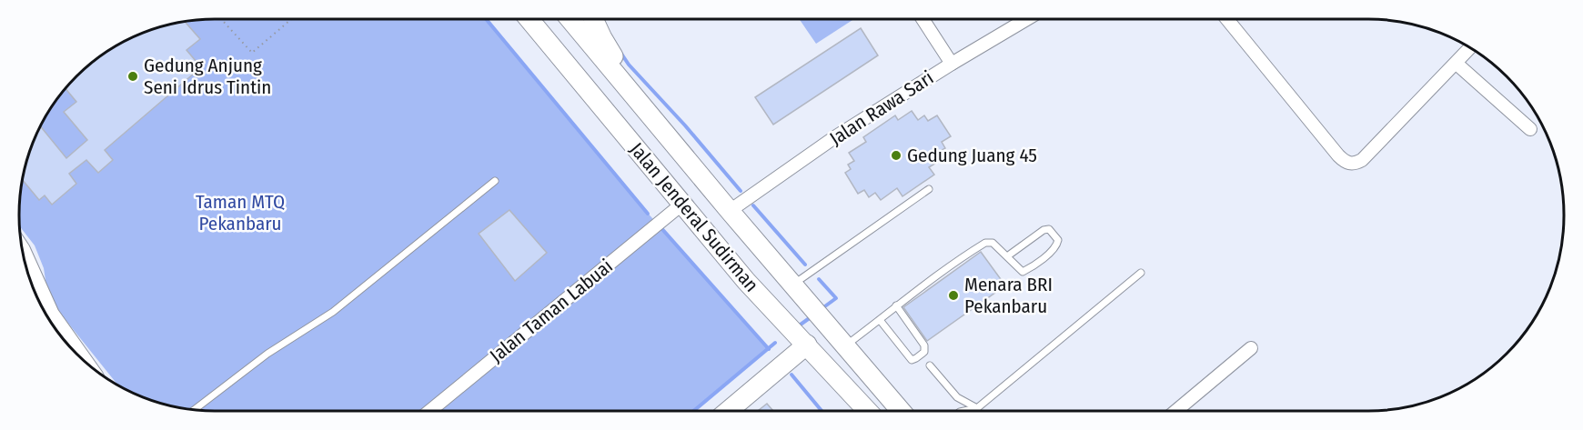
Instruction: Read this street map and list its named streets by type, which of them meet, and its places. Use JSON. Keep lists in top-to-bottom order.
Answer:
{
  "streets": {
    "main road": ["Jalan Jenderal Sudirman"],
    "street": ["Jalan Rawa Sari", "Jalan Taman Labuai"]
  },
  "crossings": [
    ["Jalan Rawa Sari", "Jalan Jenderal Sudirman"],
    ["Jalan Jenderal Sudirman", "Jalan Taman Labuai"]
  ],
  "parks": ["Taman MTQ Pekanbaru"],
  "places": ["Gedung Anjung Seni Idrus Tintin", "Gedung Juang 45", "Menara BRI Pekanbaru"]
}
